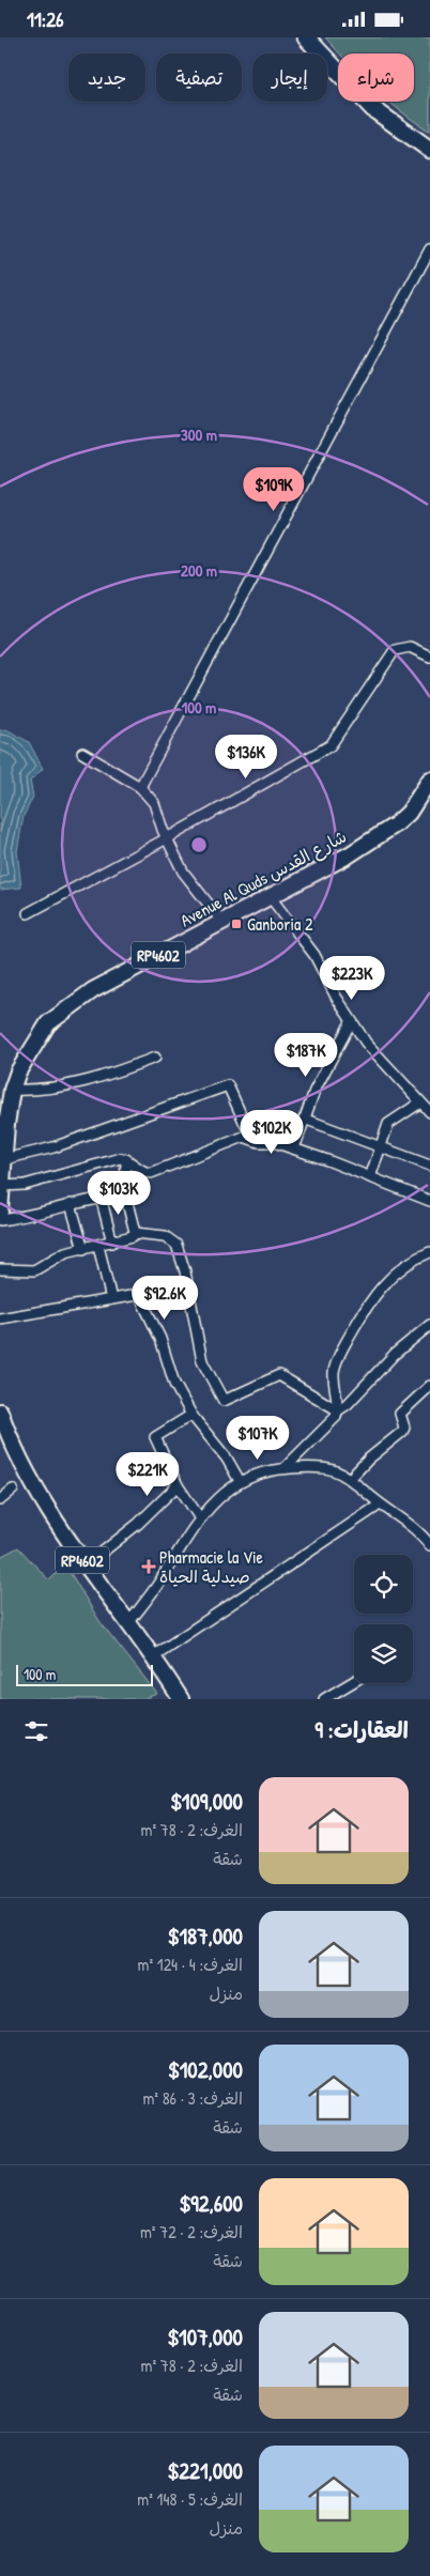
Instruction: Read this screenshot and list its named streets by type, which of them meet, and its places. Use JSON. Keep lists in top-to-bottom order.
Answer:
{
  "streets": {
    "main road": ["Avenue Al Quds شارع القدس", "RP4602"]
  },
  "places": {
    "transit": ["Ganboria 2"],
    "health": ["Pharmacie la Vie صيدلية الحياة"]
  },
  "scale_bar": "100 m",
  "page": {
    "status": "11:26",
    "chip": [
      "شراء",
      "إيجار",
      "تصفية",
      "جديد"
    ],
    "price": [
      "$109K",
      "$136K",
      "$223K",
      "$187K",
      "$102K",
      "$103K",
      "$92.6K",
      "$107K",
      "$221K"
    ],
    "scale": "100 m",
    "heading": "العقارات: 9",
    "list": [
      {
        "name": "$109,000",
        "note": "الغرف: 2 · 78 m² · شقة"
      },
      {
        "name": "$187,000",
        "note": "الغرف: 4 · 124 m² · منزل"
      },
      {
        "name": "$102,000",
        "note": "الغرف: 3 · 86 m² · شقة"
      },
      {
        "name": "$92,600",
        "note": "الغرف: 2 · 72 m² · شقة"
      },
      {
        "name": "$107,000",
        "note": "الغرف: 2 · 78 m² · شقة"
      },
      {
        "name": "$221,000",
        "note": "الغرف: 5 · 148 m² · منزل"
      }
    ]
  },
  "rings": ["300 m", "200 m", "100 m"]
}
